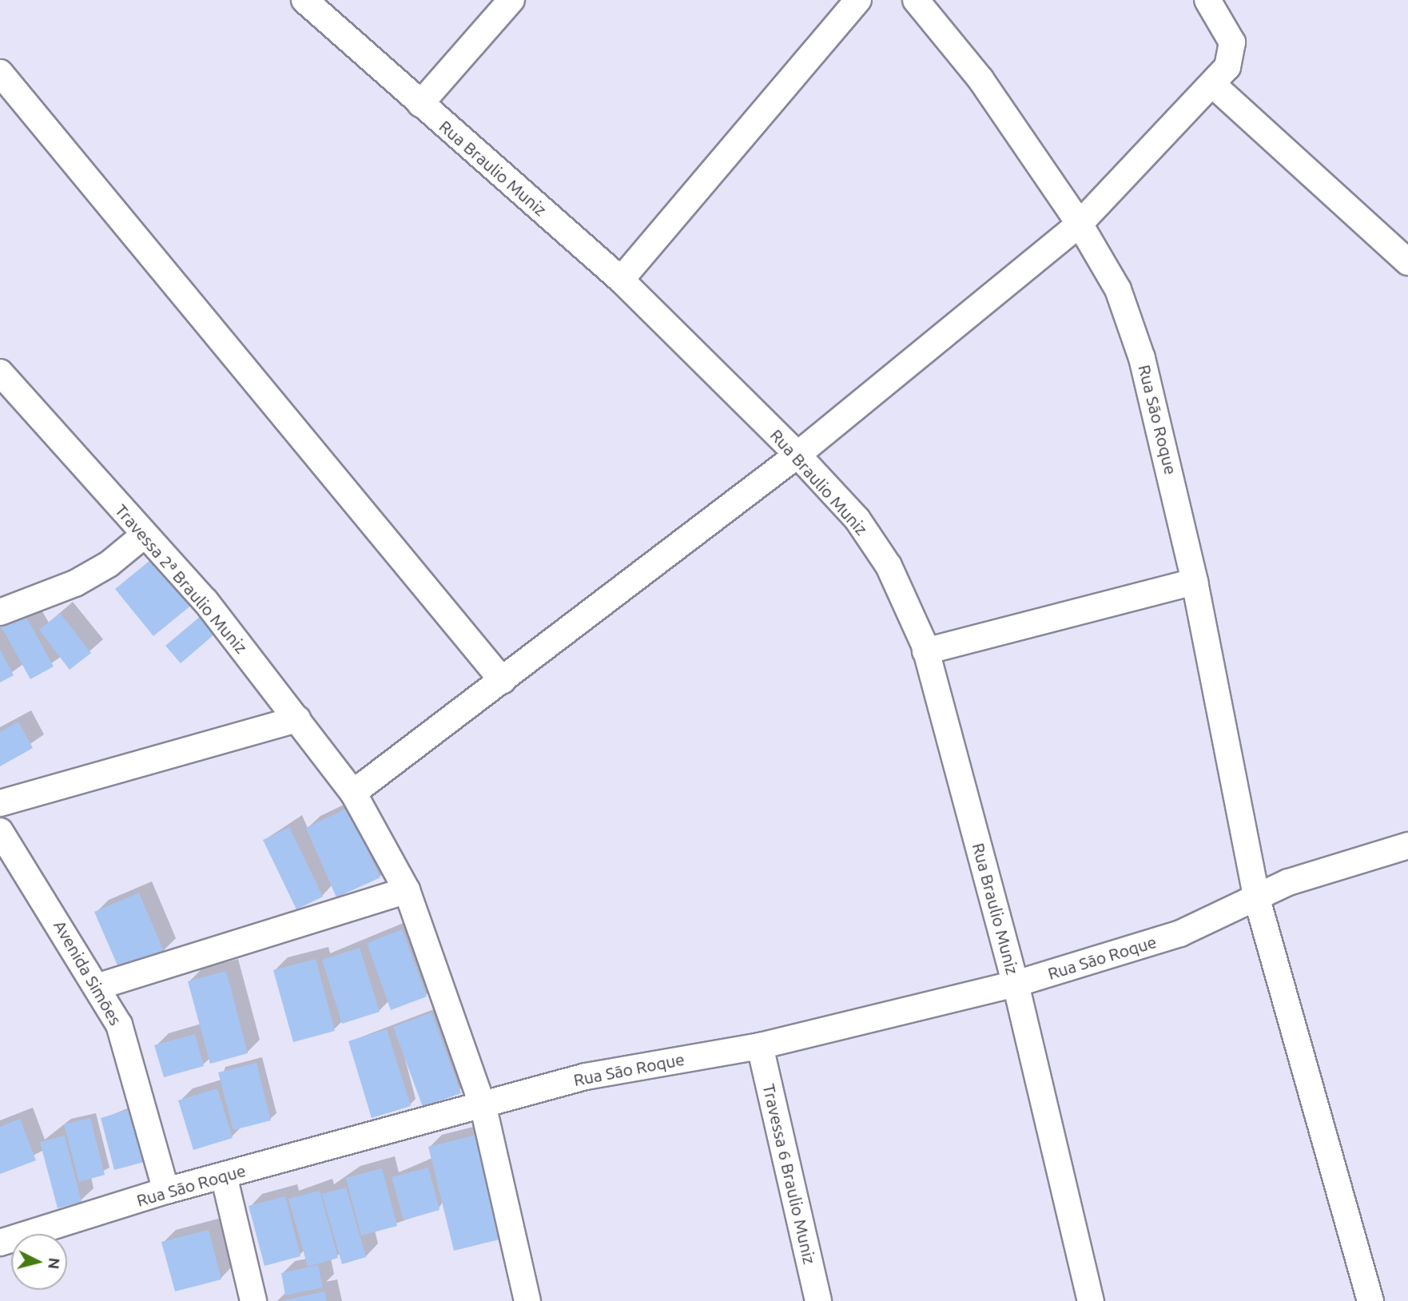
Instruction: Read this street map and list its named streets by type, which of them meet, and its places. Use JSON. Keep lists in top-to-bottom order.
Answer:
{
  "streets": {
    "street": [
      "Rua Braulio Muniz",
      "Rua São Roque",
      "Travessa 2ª Braulio Muniz",
      "Avenida Simões",
      "Travessa 6 Braulio Muniz"
    ]
  },
  "crossings": [
    ["Rua Braulio Muniz", "Rua São Roque"],
    ["Rua São Roque", "Travessa 2ª Braulio Muniz"],
    ["Rua São Roque", "Avenida Simões"],
    ["Rua São Roque", "Travessa 6 Braulio Muniz"]
  ],
  "north": "right"
}
